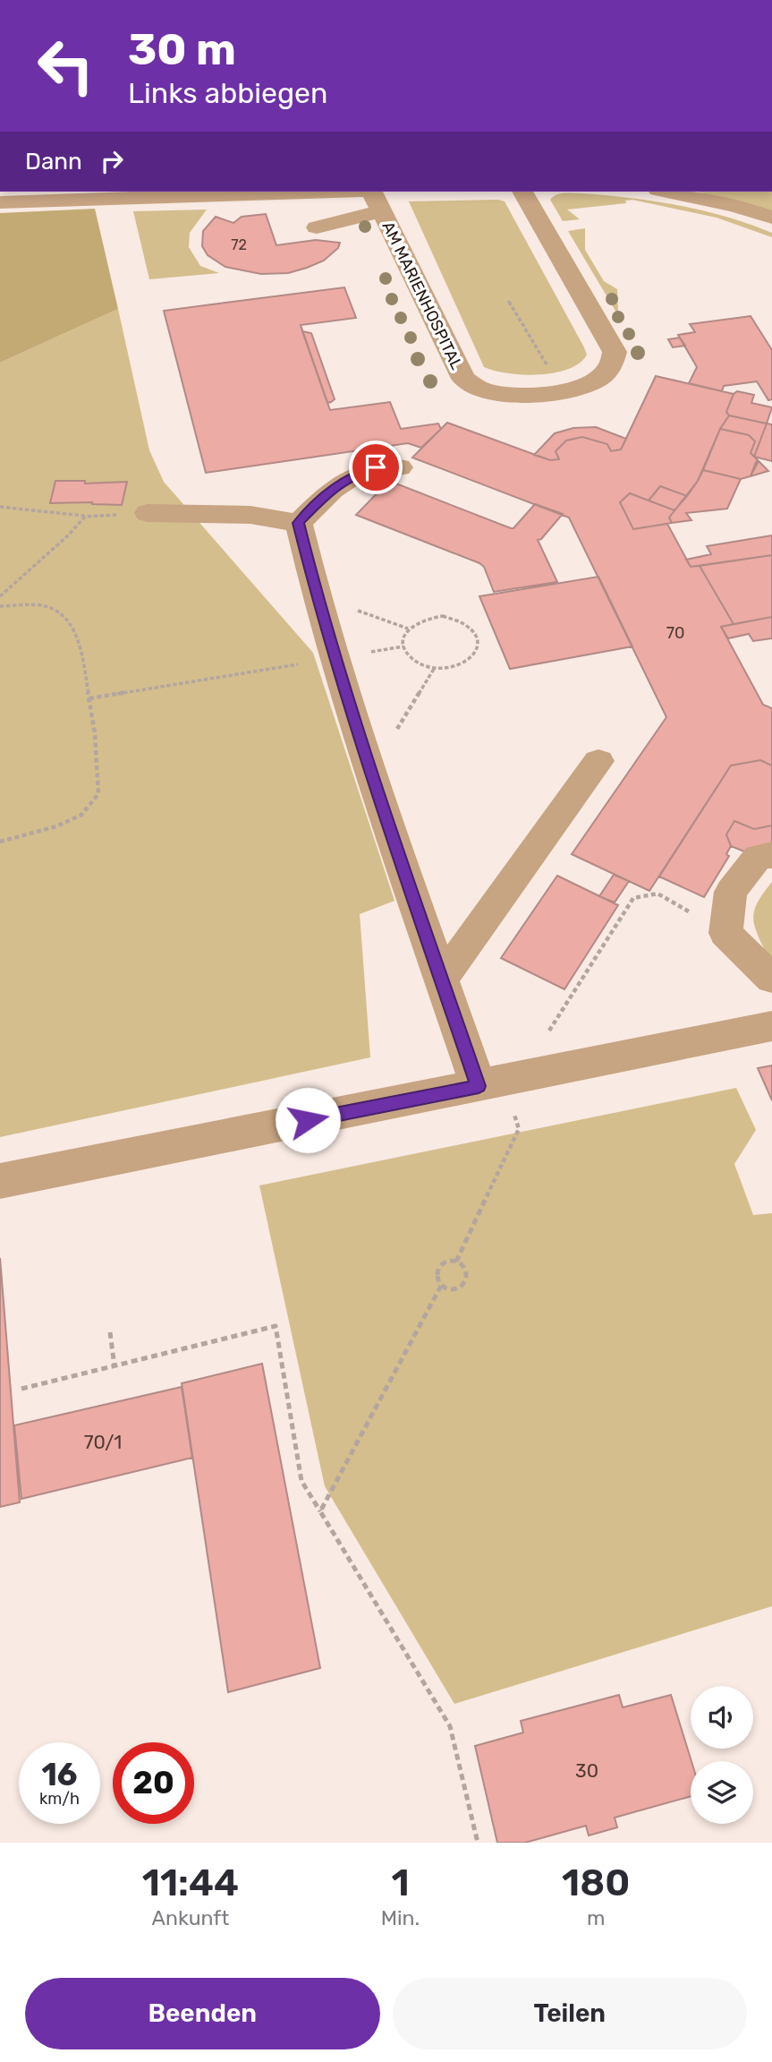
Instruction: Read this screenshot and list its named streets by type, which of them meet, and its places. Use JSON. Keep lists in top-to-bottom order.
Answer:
{
  "streets": {
    "street": ["AM MARIENHOSPITAL"]
  },
  "house_numbers": [
    "72",
    "70",
    "70/1",
    "30"
  ],
  "page": {
    "turn": ["30 m", "Links abbiegen"],
    "then": "Dann",
    "speed": "16 km/h",
    "limit": "20",
    "eta": [
      "11:44",
      "Ankunft",
      "1",
      "Min.",
      "180",
      "m"
    ],
    "buttons": ["Beenden", "Teilen"]
  }
}
